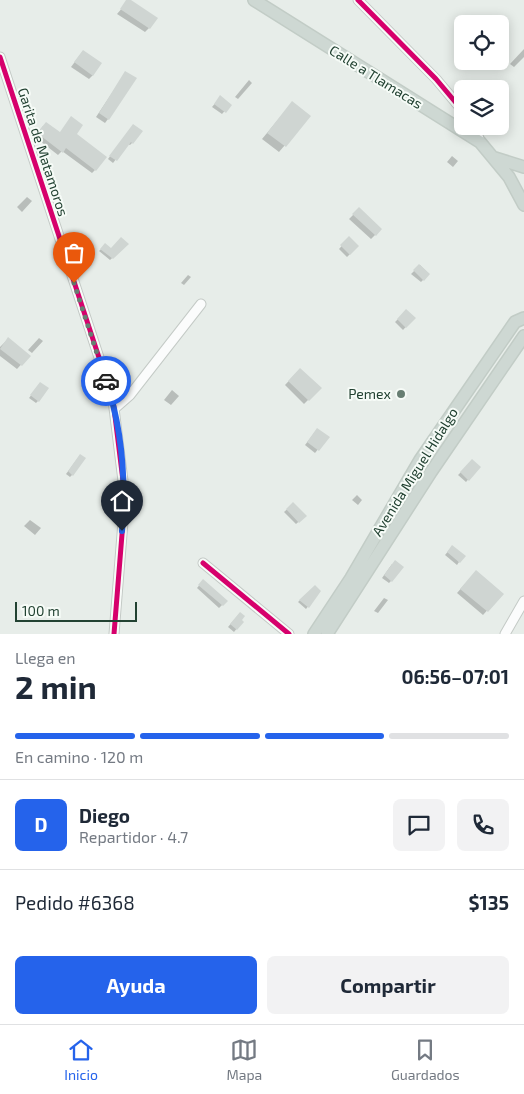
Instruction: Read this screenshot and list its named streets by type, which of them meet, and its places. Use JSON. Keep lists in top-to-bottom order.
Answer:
{
  "streets": {
    "main road": ["Calle a Tlamacas", "Avenida Miguel Hidalgo"],
    "street": ["Garita de Matamoros"]
  },
  "places": ["Pemex"],
  "scale_bar": "100 m",
  "page": {
    "scale": "100 m",
    "heading": ["2 min", "Llega en", "06:56–07:01"],
    "panel": [
      "Diego",
      "Repartidor · 4.7",
      "Pedido #6368",
      "$135"
    ],
    "bar": "En camino · 120 m",
    "round": "D",
    "buttons": ["Ayuda", "Compartir"],
    "tabs": ["Inicio", "Mapa", "Guardados"]
  }
}
